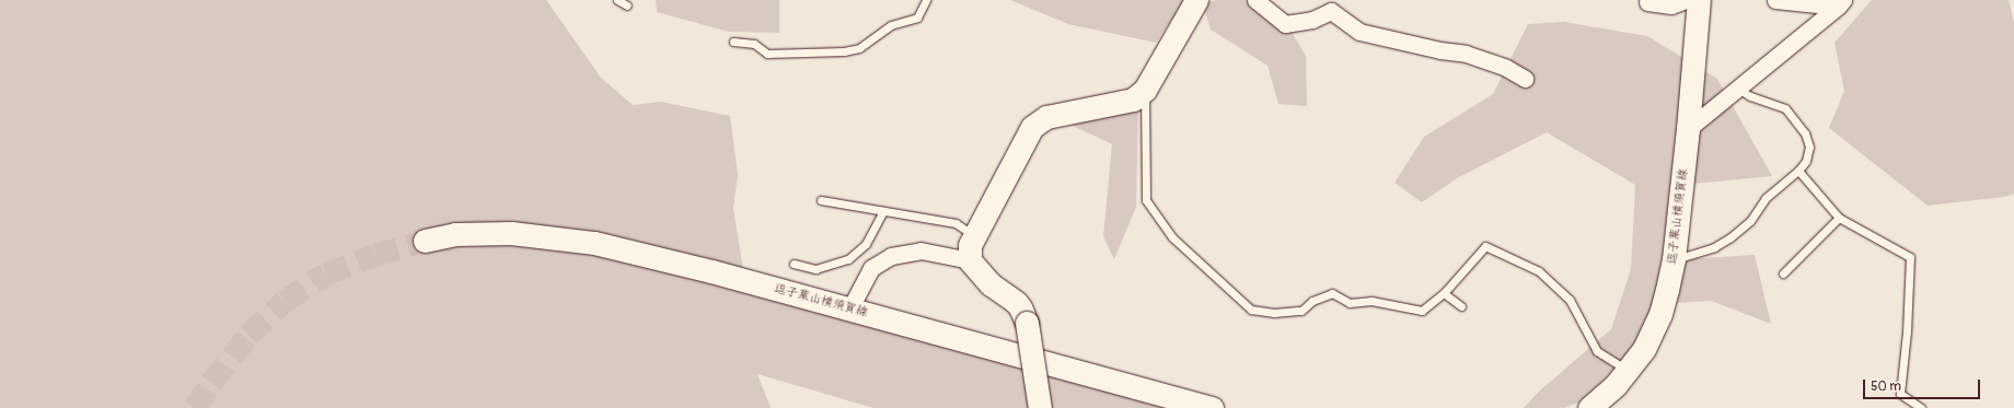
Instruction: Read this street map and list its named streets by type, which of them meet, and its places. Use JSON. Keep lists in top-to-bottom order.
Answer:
{
  "streets": {
    "main road": ["逗子葉山横須賀線"]
  },
  "scale_bar": "50 m"
}
